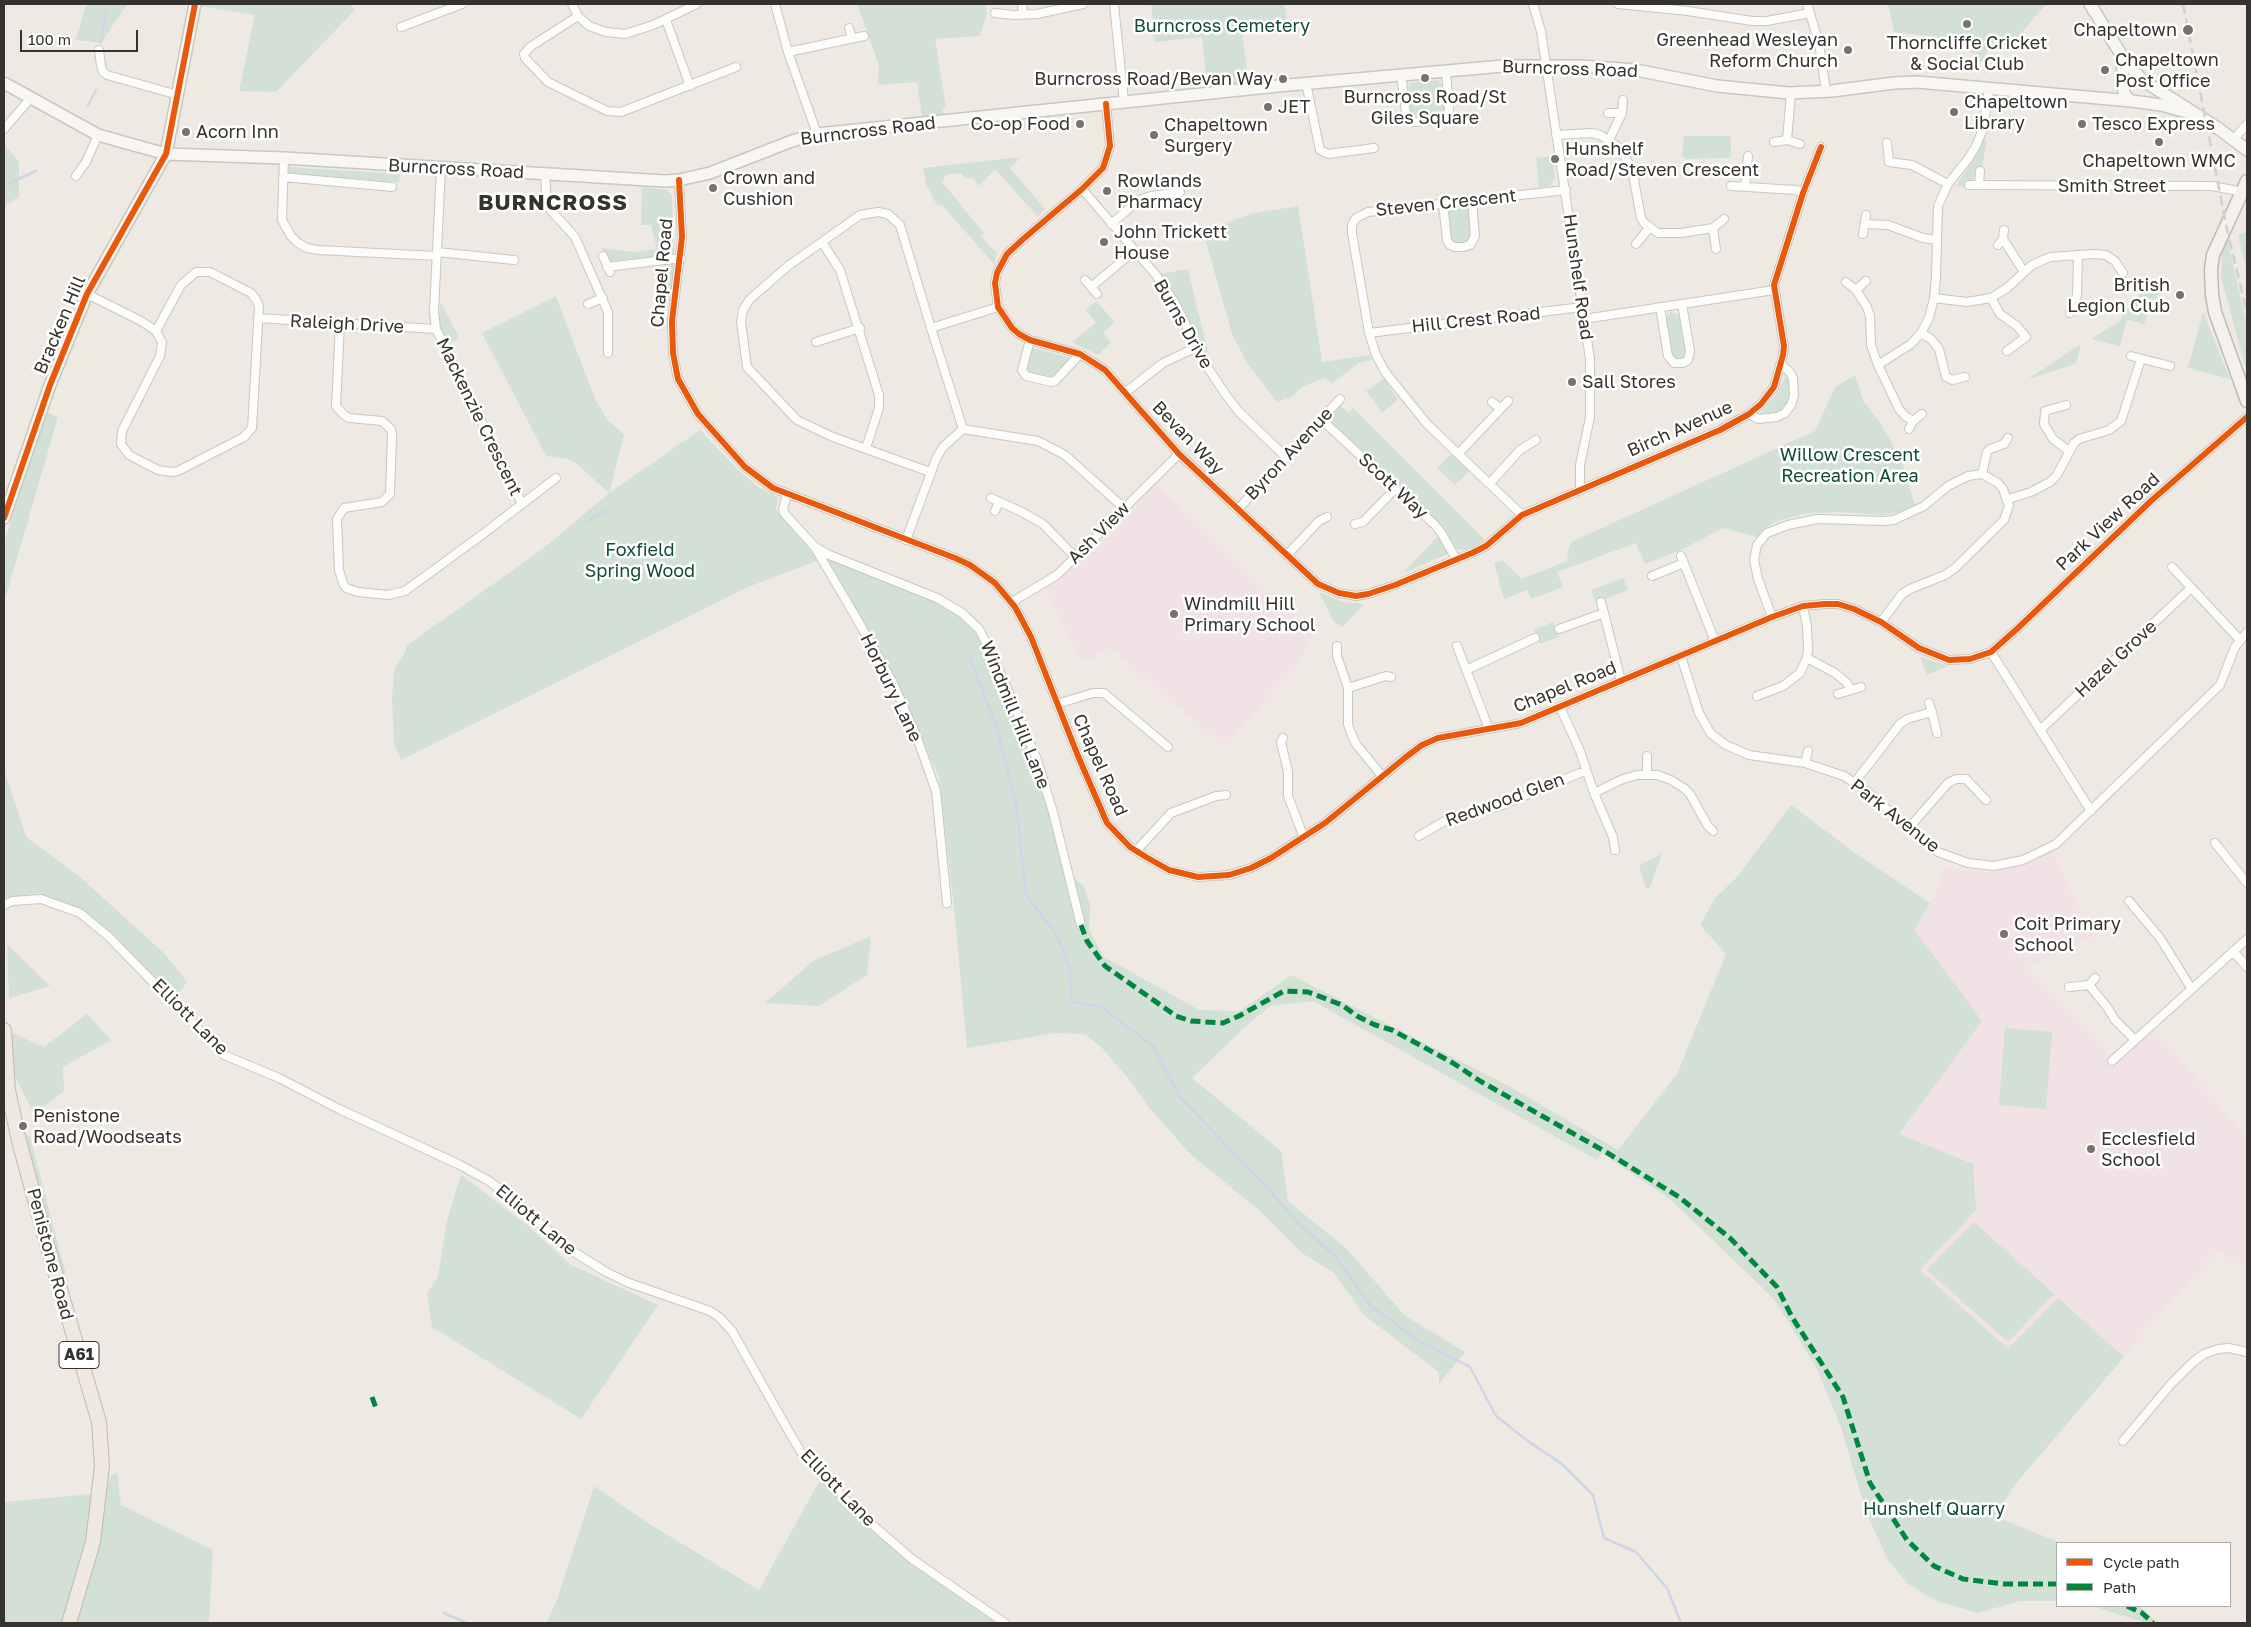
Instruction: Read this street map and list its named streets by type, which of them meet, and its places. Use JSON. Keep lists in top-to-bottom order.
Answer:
{
  "streets": {
    "highway": ["Penistone Road", "A61"],
    "main road": ["Burncross Road", "Bracken Hill"],
    "street": [
      "Smith Street",
      "Steven Crescent",
      "Chapel Road",
      "Hunshelf Road",
      "Hill Crest Road",
      "Raleigh Drive",
      "Burns Drive",
      "Mackenzie Crescent",
      "Birch Avenue",
      "Bevan Way",
      "Byron Avenue",
      "Scott Way",
      "Park View Road",
      "Ash View",
      "Hazel Grove",
      "Horbury Lane",
      "Windmill Hill Lane",
      "Redwood Glen",
      "Park Avenue",
      "Elliott Lane"
    ]
  },
  "crossings": [
    ["Burncross Road", "Chapel Road"],
    ["Burncross Road", "Hunshelf Road"],
    ["Burncross Road", "Bracken Hill"],
    ["Burncross Road", "Bevan Way"],
    ["Steven Crescent", "Hunshelf Road"],
    ["Steven Crescent", "Hill Crest Road"],
    ["Steven Crescent", "Bevan Way"],
    ["Chapel Road", "Park View Road"],
    ["Chapel Road", "Ash View"],
    ["Chapel Road", "Horbury Lane"],
    ["Chapel Road", "Redwood Glen"],
    ["Chapel Road", "Park Avenue"],
    ["Hunshelf Road", "Hill Crest Road"],
    ["Hunshelf Road", "Birch Avenue"],
    ["Hunshelf Road", "Bevan Way"],
    ["Raleigh Drive", "Mackenzie Crescent"],
    ["Burns Drive", "Bevan Way"],
    ["Burns Drive", "Byron Avenue"],
    ["Birch Avenue", "Bevan Way"],
    ["Bevan Way", "Byron Avenue"],
    ["Bevan Way", "Scott Way"],
    ["Bevan Way", "Ash View"],
    ["Byron Avenue", "Scott Way"],
    ["Horbury Lane", "Windmill Hill Lane"]
  ],
  "districts": ["BURNCROSS"],
  "parks": [
    "Burncross Cemetery",
    "Willow Crescent Recreation Area",
    "Foxfield Spring Wood",
    "Hunshelf Quarry"
  ],
  "places": [
    "Thorncliffe Cricket & Social Club",
    "Chapeltown",
    "Greenhead Wesleyan Reform Church",
    "Chapeltown Post Office",
    "Burncross Road/St Giles Square",
    "Burncross Road/Bevan Way",
    "JET",
    "Chapeltown Library",
    "Co-op Food",
    "Tesco Express",
    "Acorn Inn",
    "Chapeltown Surgery",
    "Chapeltown WMC",
    "Hunshelf Road/Steven Crescent",
    "Crown and Cushion",
    "Rowlands Pharmacy",
    "John Trickett House",
    "British Legion Club",
    "Sall Stores",
    "Windmill Hill Primary School",
    "Coit Primary School",
    "Penistone Road/Woodseats",
    "Ecclesfield School"
  ],
  "legend": ["Cycle path", "Path"],
  "scale_bar": "100 m"
}
